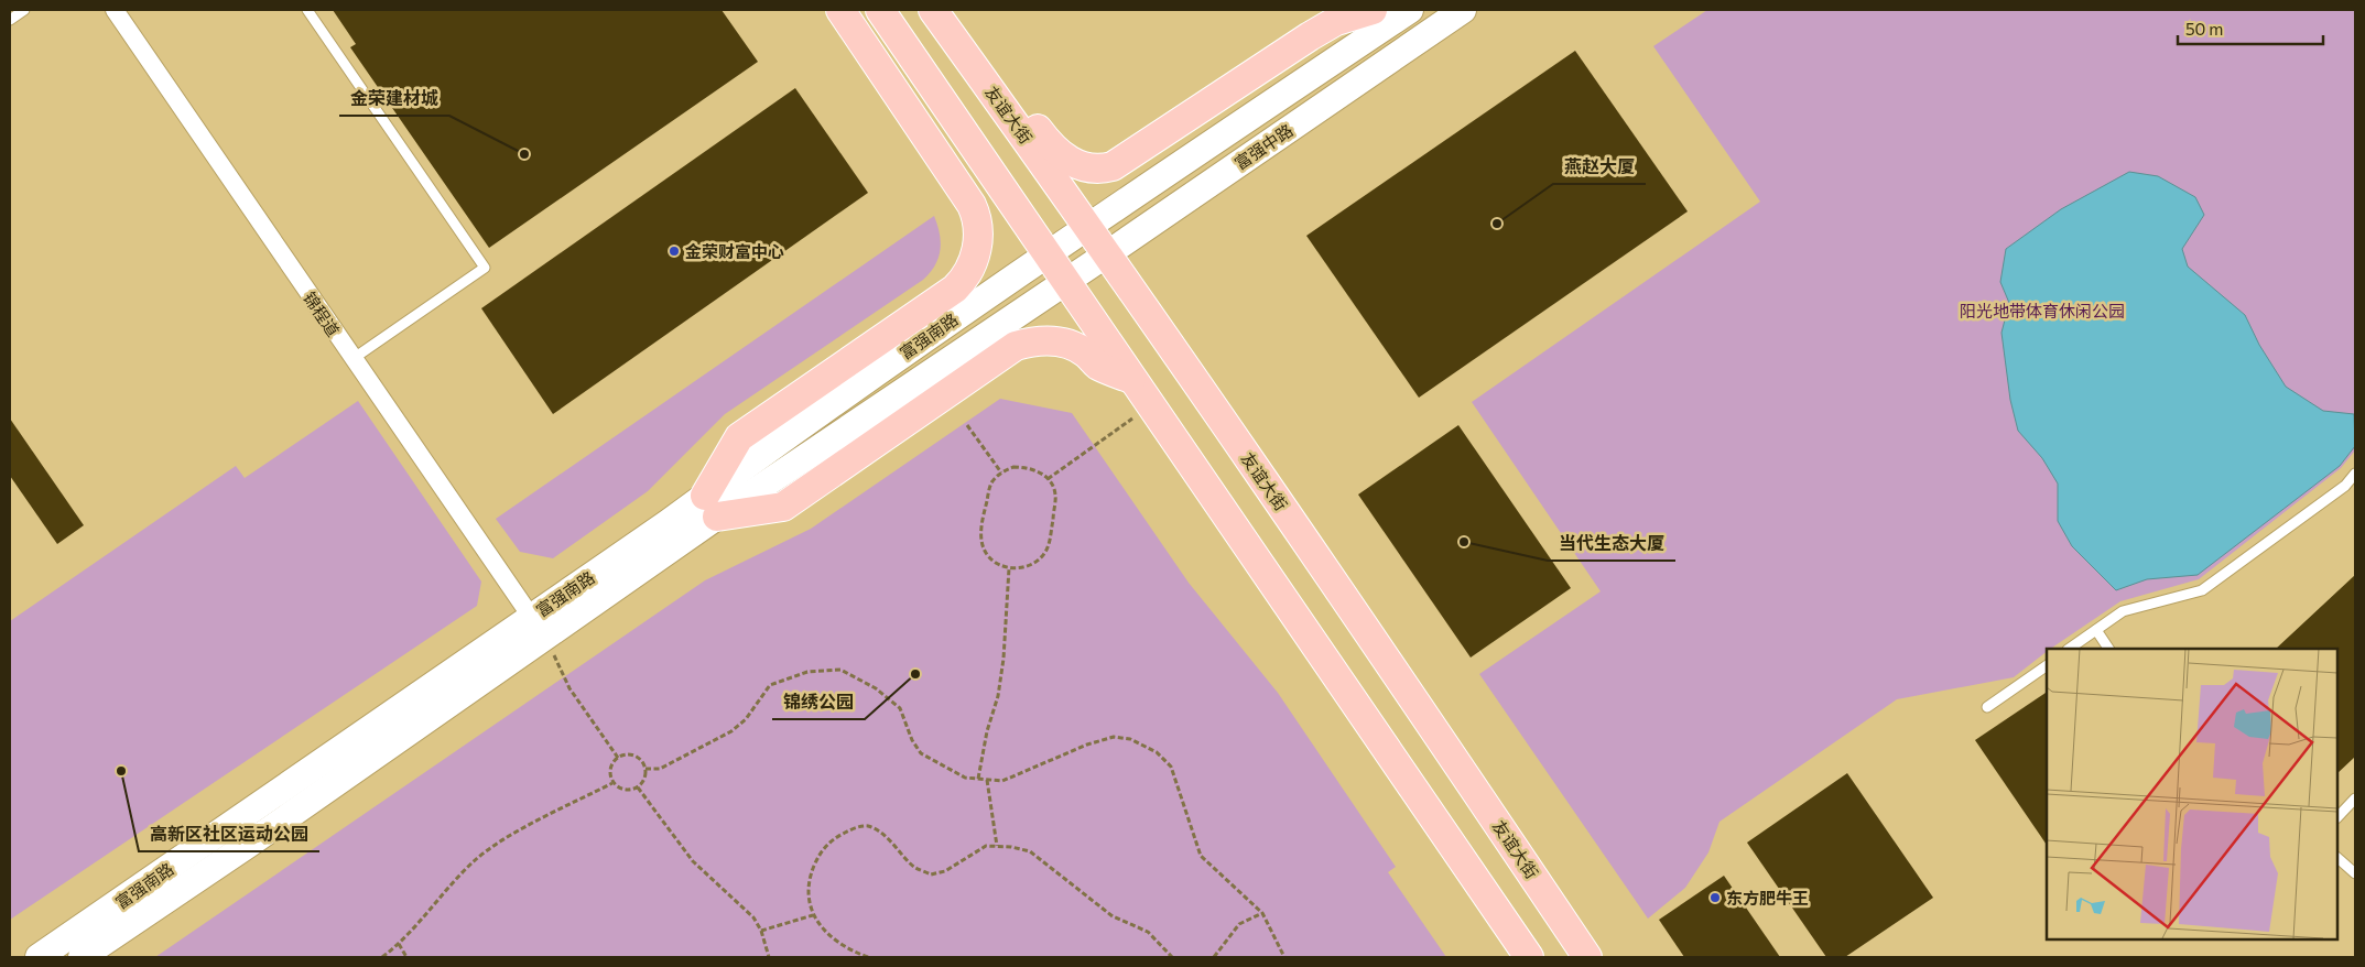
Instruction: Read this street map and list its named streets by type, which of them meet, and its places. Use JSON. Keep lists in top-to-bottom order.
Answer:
{
  "streets": {
    "main road": ["友谊大街", "富强中路", "富强南路"],
    "street": ["锦程道"]
  },
  "crossings": [
    ["友谊大街", "富强中路"],
    ["友谊大街", "富强南路"],
    ["富强中路", "富强南路"],
    ["锦程道", "富强南路"]
  ],
  "parks": ["阳光地带体育休闲公园"],
  "places": [
    "金荣建材城",
    "燕赵大厦",
    "金荣财富中心",
    "当代生态大厦",
    "锦绣公园",
    "高新区社区运动公园",
    "东方肥牛王"
  ],
  "scale_bar": "50 m"
}
